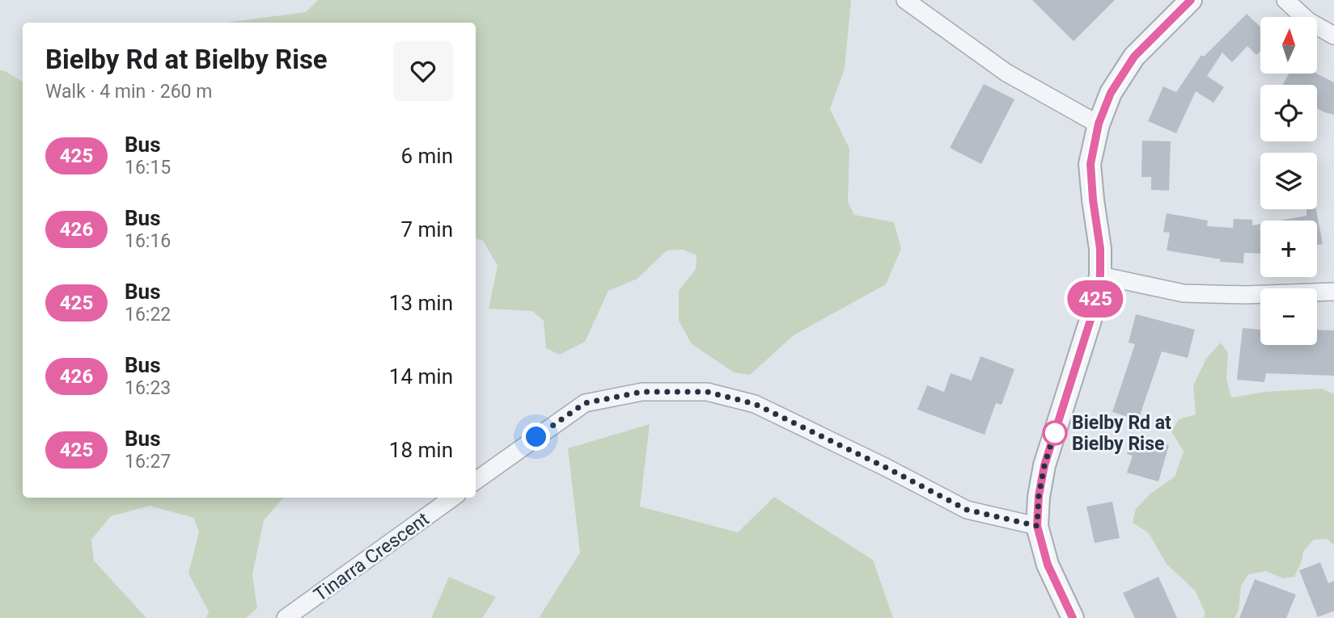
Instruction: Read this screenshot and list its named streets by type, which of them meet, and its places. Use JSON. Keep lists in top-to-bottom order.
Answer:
{
  "streets": {
    "street": ["Tinarra Crescent"]
  },
  "places": ["Bielby Rd at Bielby Rise"],
  "lines": ["bus line 425"],
  "north": "top",
  "page": {
    "on_map": "425",
    "map_buttons": ["+", "−"],
    "heading": ["Bielby Rd at Bielby Rise", "Walk · 4 min · 260 m"],
    "list": [
      {
        "mark": "425",
        "name": "Bus",
        "note": "16:15",
        "value": "6 min"
      },
      {
        "mark": "426",
        "name": "Bus",
        "note": "16:16",
        "value": "7 min"
      },
      {
        "mark": "425",
        "name": "Bus",
        "note": "16:22",
        "value": "13 min"
      },
      {
        "mark": "426",
        "name": "Bus",
        "note": "16:23",
        "value": "14 min"
      },
      {
        "mark": "425",
        "name": "Bus",
        "note": "16:27",
        "value": "18 min"
      }
    ]
  }
}
